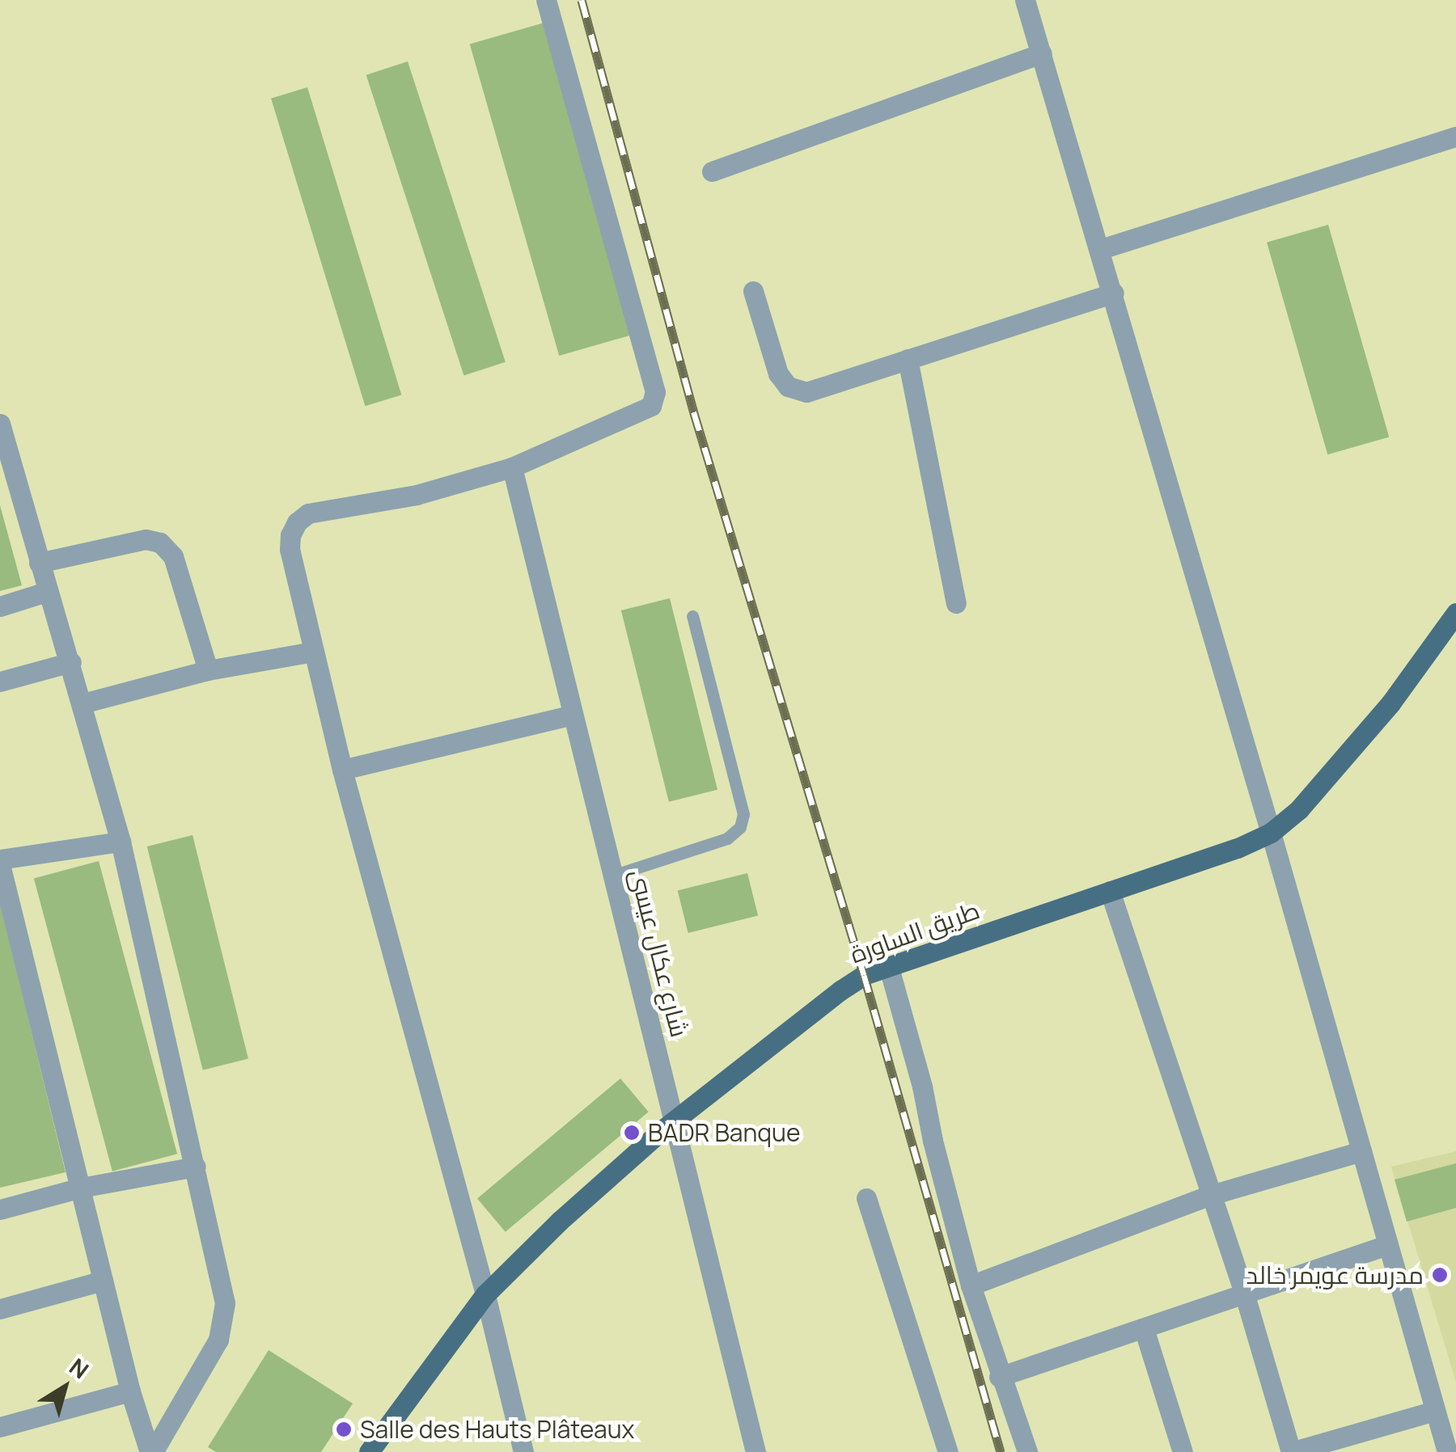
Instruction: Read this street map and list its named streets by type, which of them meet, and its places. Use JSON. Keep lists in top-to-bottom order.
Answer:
{
  "streets": {
    "main road": ["طريق الساورة"],
    "street": ["شارع عكال عيسى"]
  },
  "crossings": [
    ["طريق الساورة", "شارع عكال عيسى"]
  ],
  "places": ["BADR Banque", "مدرسة عويمر خالد", "Salle des Hauts Plâteaux"],
  "north": "top right"
}
